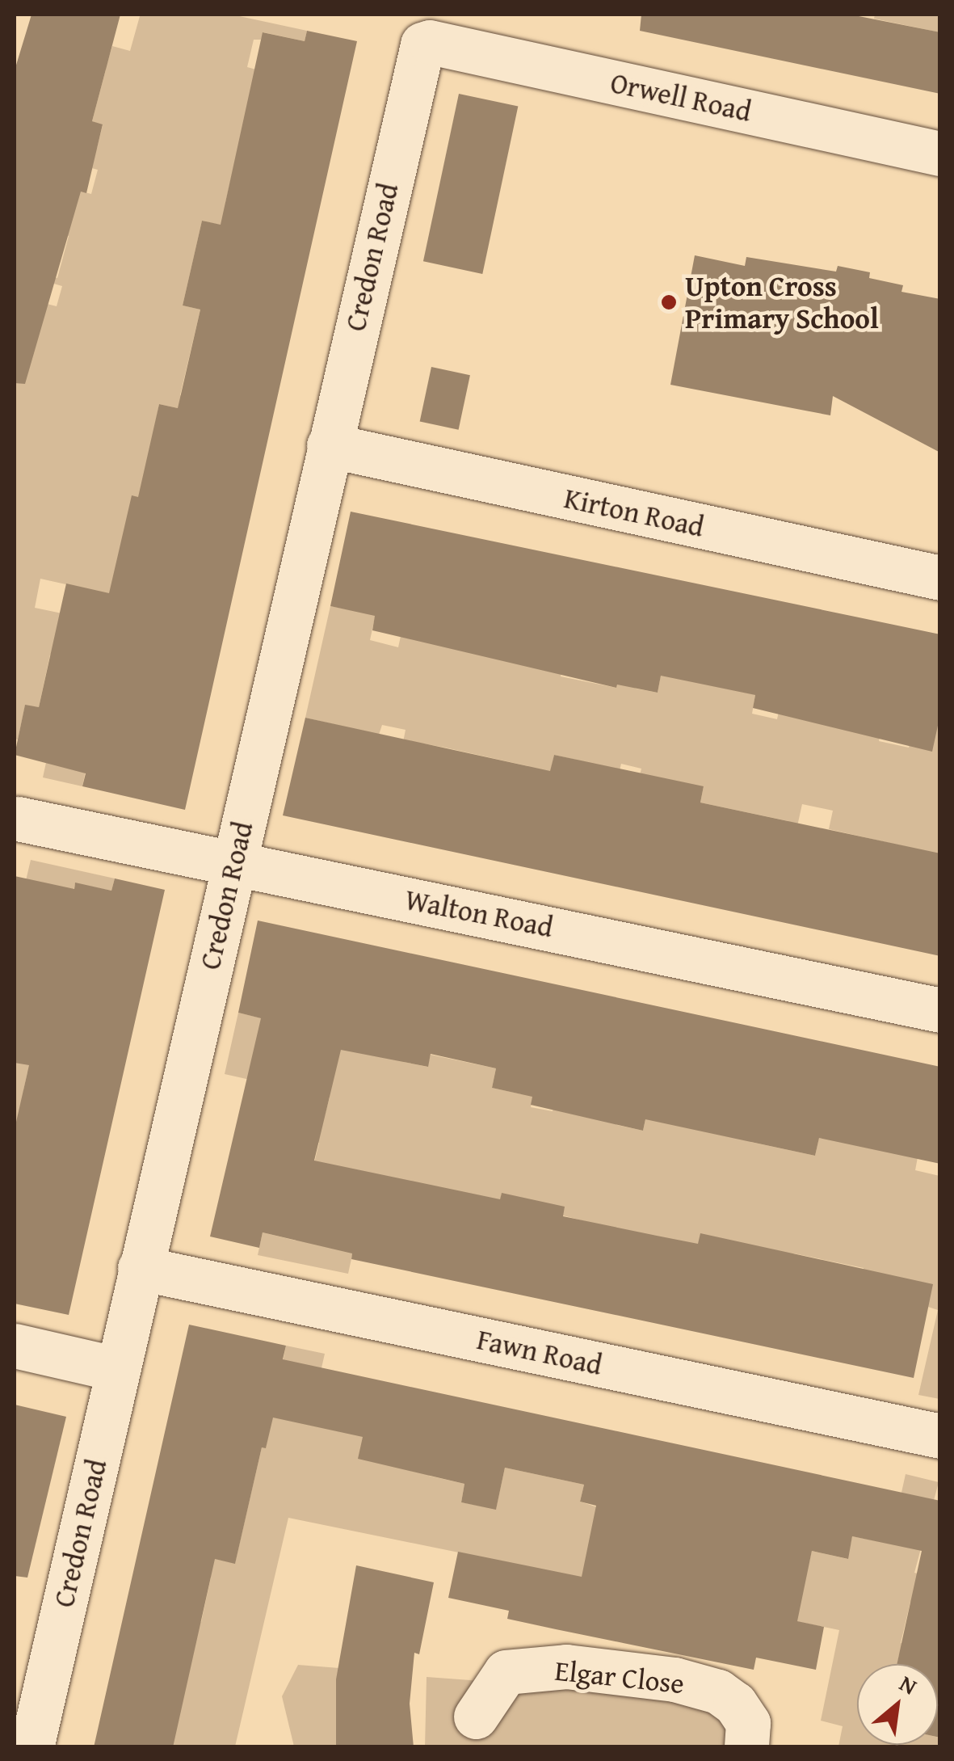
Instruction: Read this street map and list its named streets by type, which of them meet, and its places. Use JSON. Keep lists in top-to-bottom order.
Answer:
{
  "streets": {
    "street": [
      "Orwell Road",
      "Credon Road",
      "Kirton Road",
      "Walton Road",
      "Fawn Road",
      "Elgar Close"
    ]
  },
  "crossings": [
    ["Orwell Road", "Credon Road"],
    ["Credon Road", "Kirton Road"],
    ["Credon Road", "Walton Road"],
    ["Credon Road", "Fawn Road"]
  ],
  "places": ["Upton Cross Primary School"],
  "north": "top right"
}
